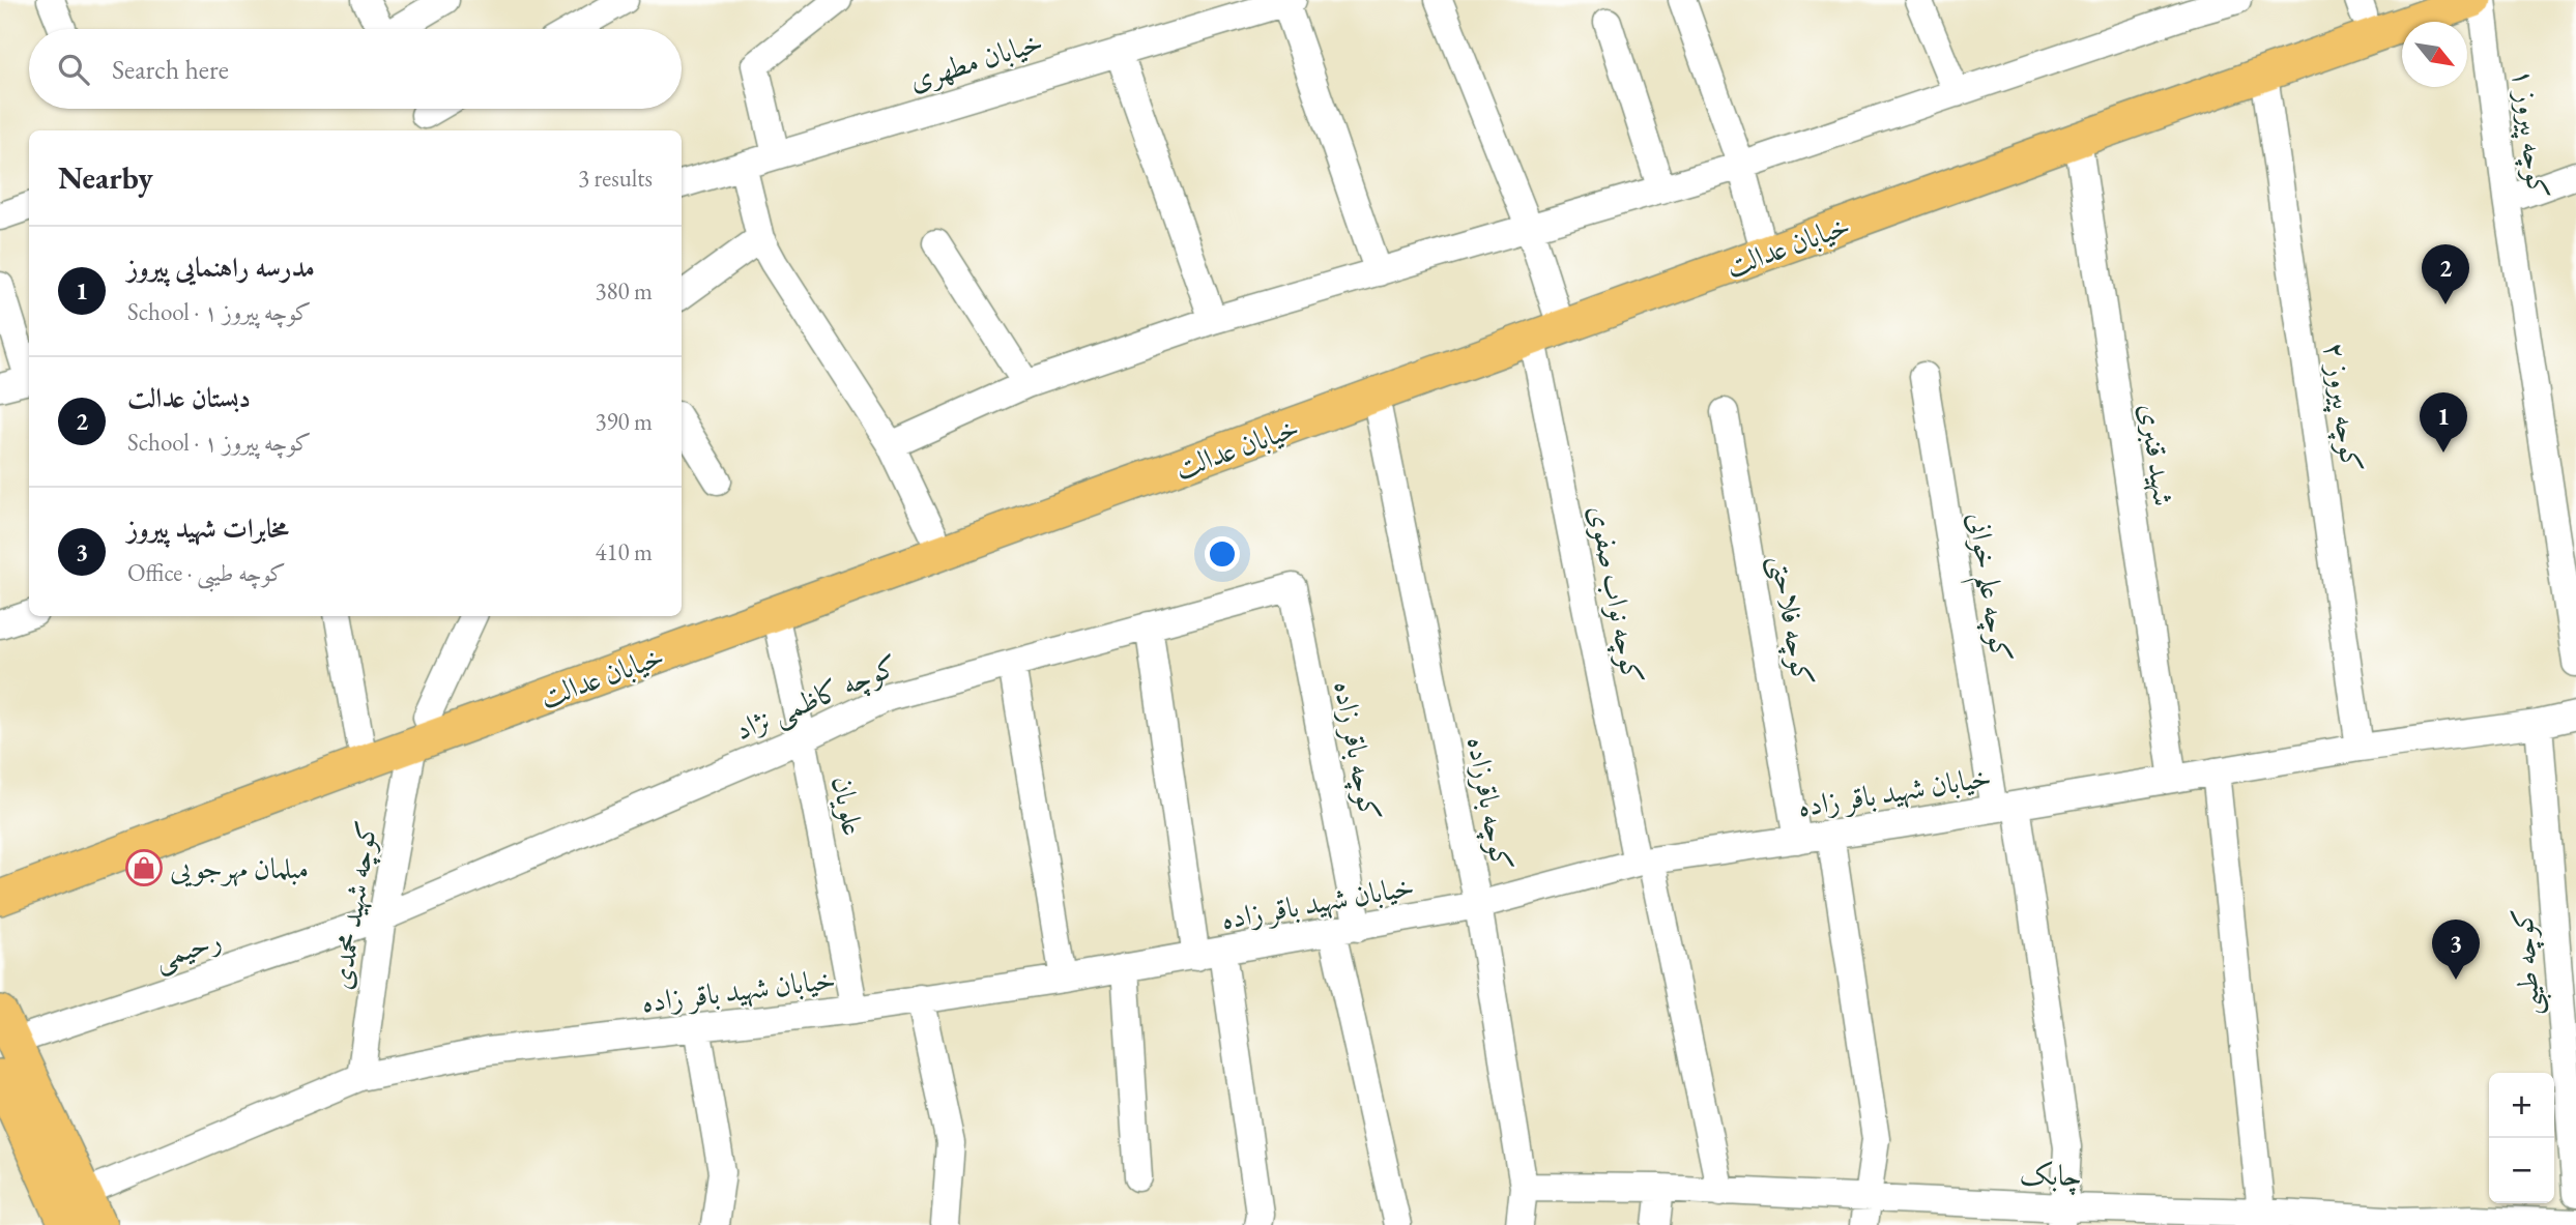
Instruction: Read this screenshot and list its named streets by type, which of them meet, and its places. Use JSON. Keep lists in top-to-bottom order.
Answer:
{
  "streets": {
    "main road": ["خیابان عدالت"],
    "street": [
      "خیابان مطهری",
      "کوچه پیروز ۱",
      "کوچه پیروز ۲",
      "شهید قنبری",
      "کوچه علم خوانی",
      "کوچه نواب صفوی",
      "کوچه فلاحتی",
      "کوچه کاظمی نژاد",
      "کوچه باقر زاده",
      "خیابان شهید باقر زاده",
      "کوچه باقرزاده",
      "علویان",
      "کوچه شهید محمدی",
      "رحیمی",
      "کوچه طیبی",
      "چابک"
    ]
  },
  "crossings": [
    ["خیابان عدالت", "کوچه پیروز ۲"],
    ["خیابان عدالت", "شهید قنبری"],
    ["خیابان عدالت", "کوچه نواب صفوی"],
    ["خیابان عدالت", "کوچه باقرزاده"],
    ["خیابان عدالت", "علویان"],
    ["خیابان عدالت", "کوچه شهید محمدی"],
    ["کوچه پیروز ۲", "خیابان شهید باقر زاده"],
    ["شهید قنبری", "خیابان شهید باقر زاده"],
    ["کوچه علم خوانی", "خیابان شهید باقر زاده"],
    ["کوچه علم خوانی", "چابک"],
    ["کوچه نواب صفوی", "خیابان شهید باقر زاده"],
    ["کوچه نواب صفوی", "چابک"],
    ["کوچه فلاحتی", "خیابان شهید باقر زاده"],
    ["کوچه کاظمی نژاد", "کوچه باقر زاده"],
    ["کوچه کاظمی نژاد", "علویان"],
    ["کوچه کاظمی نژاد", "کوچه شهید محمدی"],
    ["کوچه کاظمی نژاد", "رحیمی"],
    ["کوچه باقر زاده", "خیابان شهید باقر زاده"],
    ["خیابان شهید باقر زاده", "کوچه باقرزاده"],
    ["خیابان شهید باقر زاده", "علویان"],
    ["خیابان شهید باقر زاده", "کوچه شهید محمدی"],
    ["خیابان شهید باقر زاده", "کوچه طیبی"],
    ["کوچه باقرزاده", "چابک"],
    ["کوچه شهید محمدی", "رحیمی"]
  ],
  "places": {
    "shop": ["مبلمان مهرجویی"]
  },
  "north": "bottom right",
  "page": {
    "search": "Search here",
    "heading": ["Nearby", "3 results"],
    "list": [
      {
        "mark": "1",
        "name": "مدرسه راهنمایی پیروز",
        "note": "School · کوچه پیروز ۱",
        "value": "380 m"
      },
      {
        "mark": "2",
        "name": "دبستان عدالت",
        "note": "School · کوچه پیروز ۱",
        "value": "390 m"
      },
      {
        "mark": "3",
        "name": "مخابرات شهید پیروز",
        "note": "Office · کوچه طیبی",
        "value": "410 m"
      }
    ],
    "pins": ["2", "1", "3"],
    "map_buttons": ["+", "−"]
  }
}
